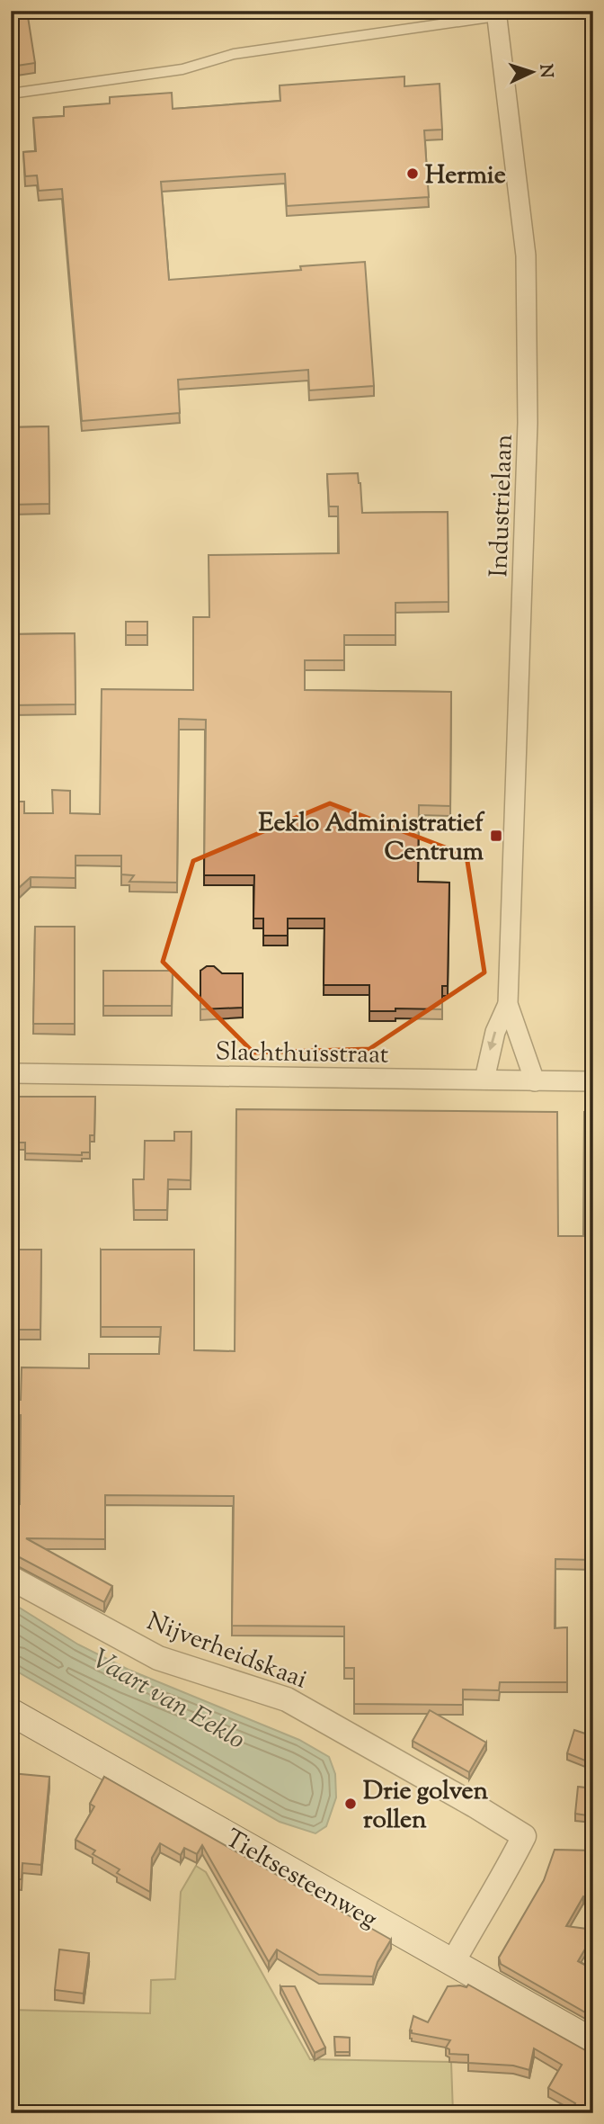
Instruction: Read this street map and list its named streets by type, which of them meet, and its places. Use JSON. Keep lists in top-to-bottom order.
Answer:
{
  "streets": {
    "main road": ["Tieltsesteenweg"],
    "street": ["Industrielaan", "Slachthuisstraat", "Nijverheidskaai"]
  },
  "crossings": [
    ["Industrielaan", "Slachthuisstraat"],
    ["Nijverheidskaai", "Tieltsesteenweg"]
  ],
  "water": ["Vaart van Eeklo"],
  "places": {
    "other": ["Hermie", "Drie golven rollen"],
    "transit": ["Eeklo Administratief Centrum"]
  },
  "north": "right"
}
